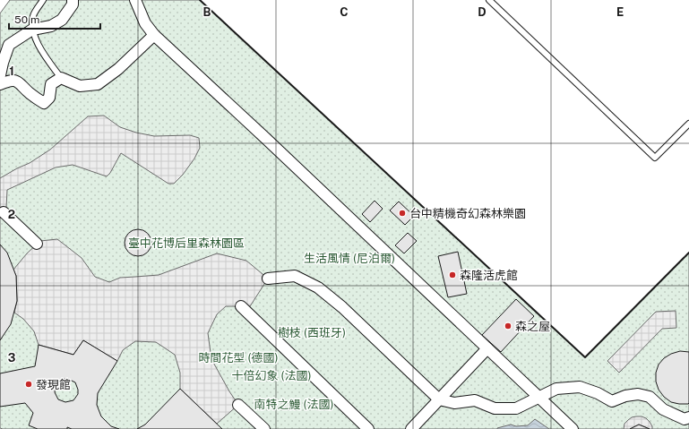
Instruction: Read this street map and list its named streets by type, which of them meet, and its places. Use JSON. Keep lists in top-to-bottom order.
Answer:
{
  "parks": [
    "臺中花博后里森林園區",
    "生活風情 (尼泊爾)",
    "樹枝 (西班牙)",
    "時間花型 (德國)",
    "十倍幻象 (法國)",
    "南特之鰻 (法國)"
  ],
  "places": [
    "台中精機奇幻森林樂園",
    "森隆活虎館",
    "森之屋",
    "發現館"
  ],
  "scale_bar": "50 m",
  "grid": {
    "columns": [
      "B",
      "C",
      "D",
      "E"
    ],
    "rows": ["1", "2", "3"]
  }
}
